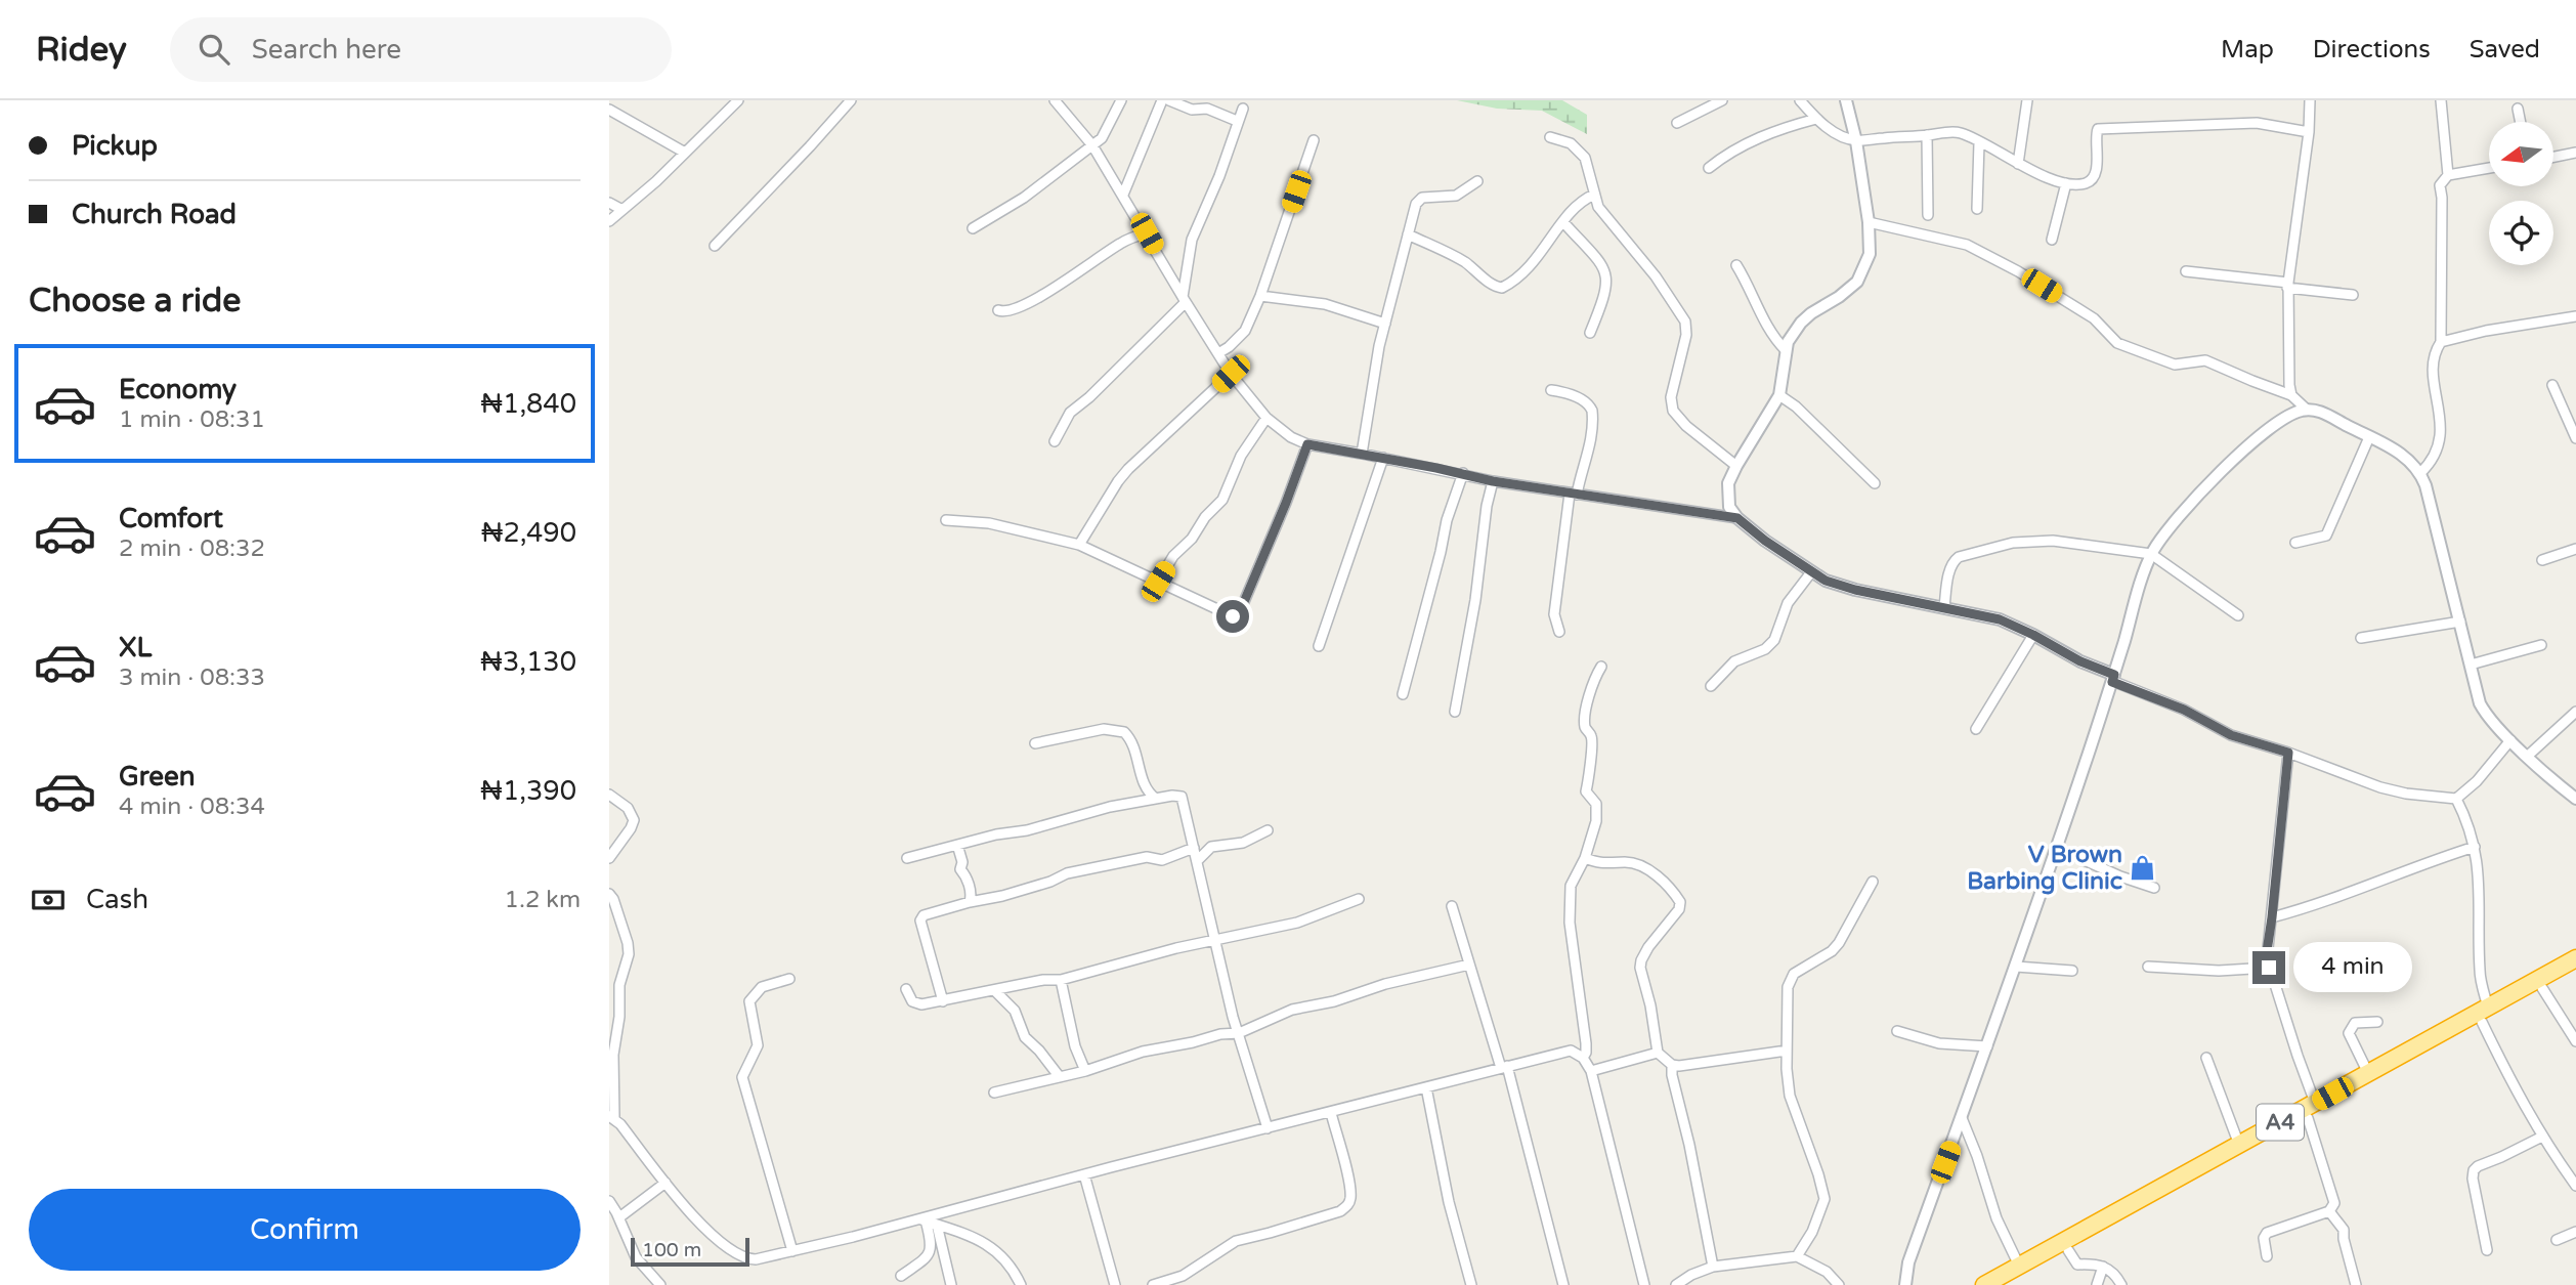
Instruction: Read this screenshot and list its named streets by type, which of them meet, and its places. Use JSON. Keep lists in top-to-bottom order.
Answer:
{
  "streets": {
    "highway": ["A4"]
  },
  "places": {
    "shop": ["V Brown Barbing Clinic"]
  },
  "scale_bar": "100 m",
  "north": "left",
  "page": {
    "header": "Ridey",
    "search": "Search here",
    "nav": ["Map", "Directions", "Saved"],
    "banner": ["Pickup", "Church Road"],
    "heading": "Choose a ride",
    "list": [
      {
        "name": "Economy",
        "note": "1 min · 08:31",
        "value": "₦1,840"
      },
      {
        "name": "Comfort",
        "note": "2 min · 08:32",
        "value": "₦2,490"
      },
      {
        "name": "XL",
        "note": "3 min · 08:33",
        "value": "₦3,130"
      },
      {
        "name": "Green",
        "note": "4 min · 08:34",
        "value": "₦1,390"
      }
    ],
    "pay": ["Cash", "1.2 km"],
    "bubble": "4 min",
    "buttons": "Confirm",
    "scale": "100 m"
  }
}
